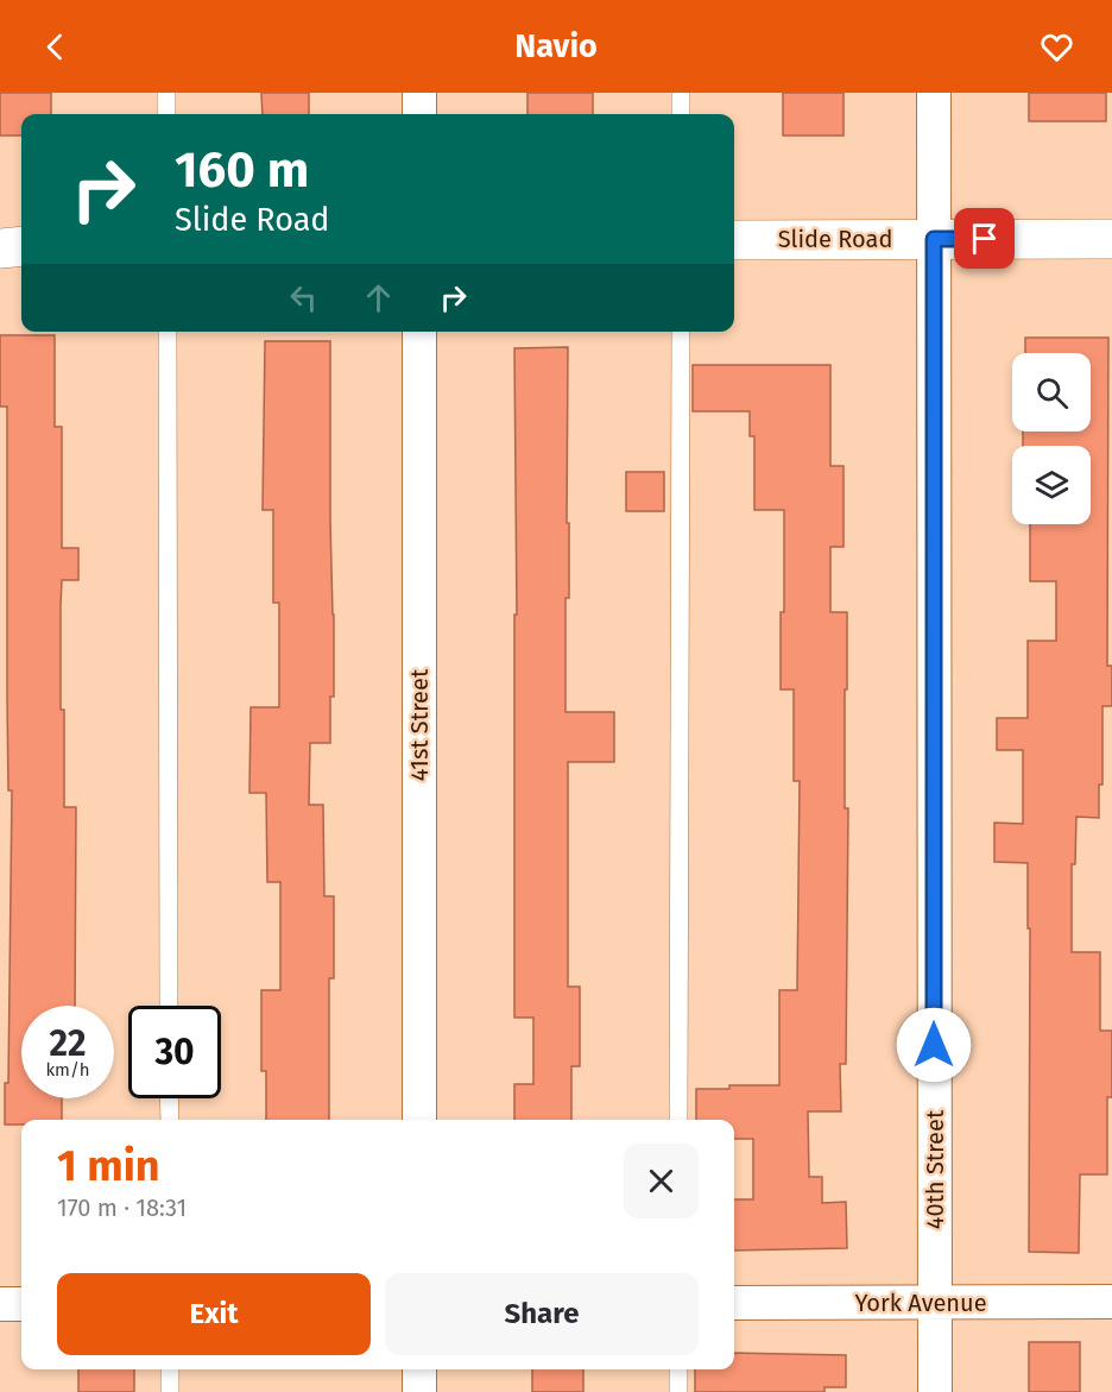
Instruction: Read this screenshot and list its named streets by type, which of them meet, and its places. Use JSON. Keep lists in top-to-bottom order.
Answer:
{
  "streets": {
    "main road": ["Slide Road"],
    "street": ["41st Street", "40th Street", "York Avenue"]
  },
  "crossings": [
    ["Slide Road", "40th Street"],
    ["40th Street", "York Avenue"]
  ],
  "page": {
    "header": "Navio",
    "turn": ["160 m", "Slide Road"],
    "speed": "22 km/h",
    "limit": "30",
    "heading": ["1 min", "170 m · 18:31"],
    "buttons": ["Exit", "Share"]
  }
}
